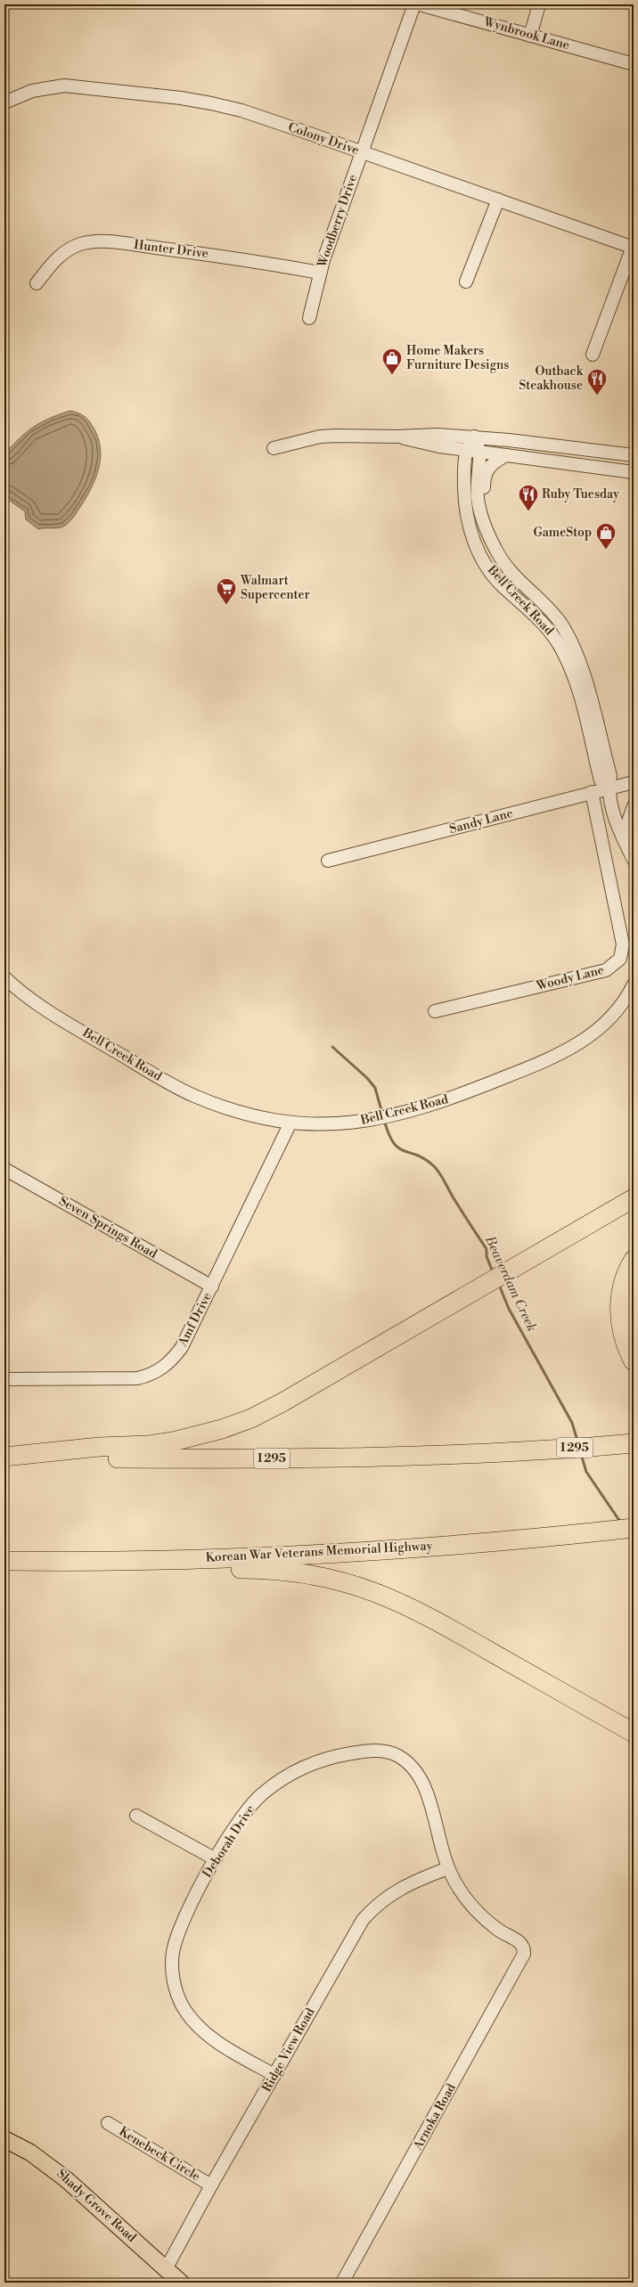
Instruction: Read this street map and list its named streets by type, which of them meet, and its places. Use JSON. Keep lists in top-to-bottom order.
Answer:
{
  "streets": {
    "highway": ["I 295", "Korean War Veterans Memorial Highway"],
    "main road": ["Shady Grove Road"],
    "street": [
      "Wynbrook Lane",
      "Colony Drive",
      "Woodberry Drive",
      "Hunter Drive",
      "Bell Creek Road",
      "Sandy Lane",
      "Woody Lane",
      "Seven Springs Road",
      "Amf Drive",
      "Deborah Drive",
      "Ridge View Road",
      "Arnoka Road",
      "Kenebeck Circle"
    ]
  },
  "crossings": [
    ["Colony Drive", "Woodberry Drive"],
    ["Woodberry Drive", "Hunter Drive"],
    ["Bell Creek Road", "Sandy Lane"],
    ["Bell Creek Road", "Amf Drive"],
    ["Sandy Lane", "Woody Lane"],
    ["Seven Springs Road", "Amf Drive"],
    ["Deborah Drive", "Ridge View Road"],
    ["Deborah Drive", "Arnoka Road"],
    ["Ridge View Road", "Kenebeck Circle"],
    ["Ridge View Road", "Shady Grove Road"]
  ],
  "water": ["Beaverdam Creek"],
  "places": {
    "shop": ["Home Makers Furniture Designs", "GameStop"],
    "restaurant": ["Outback Steakhouse", "Ruby Tuesday"],
    "supermarket": ["Walmart Supercenter"]
  }
}
